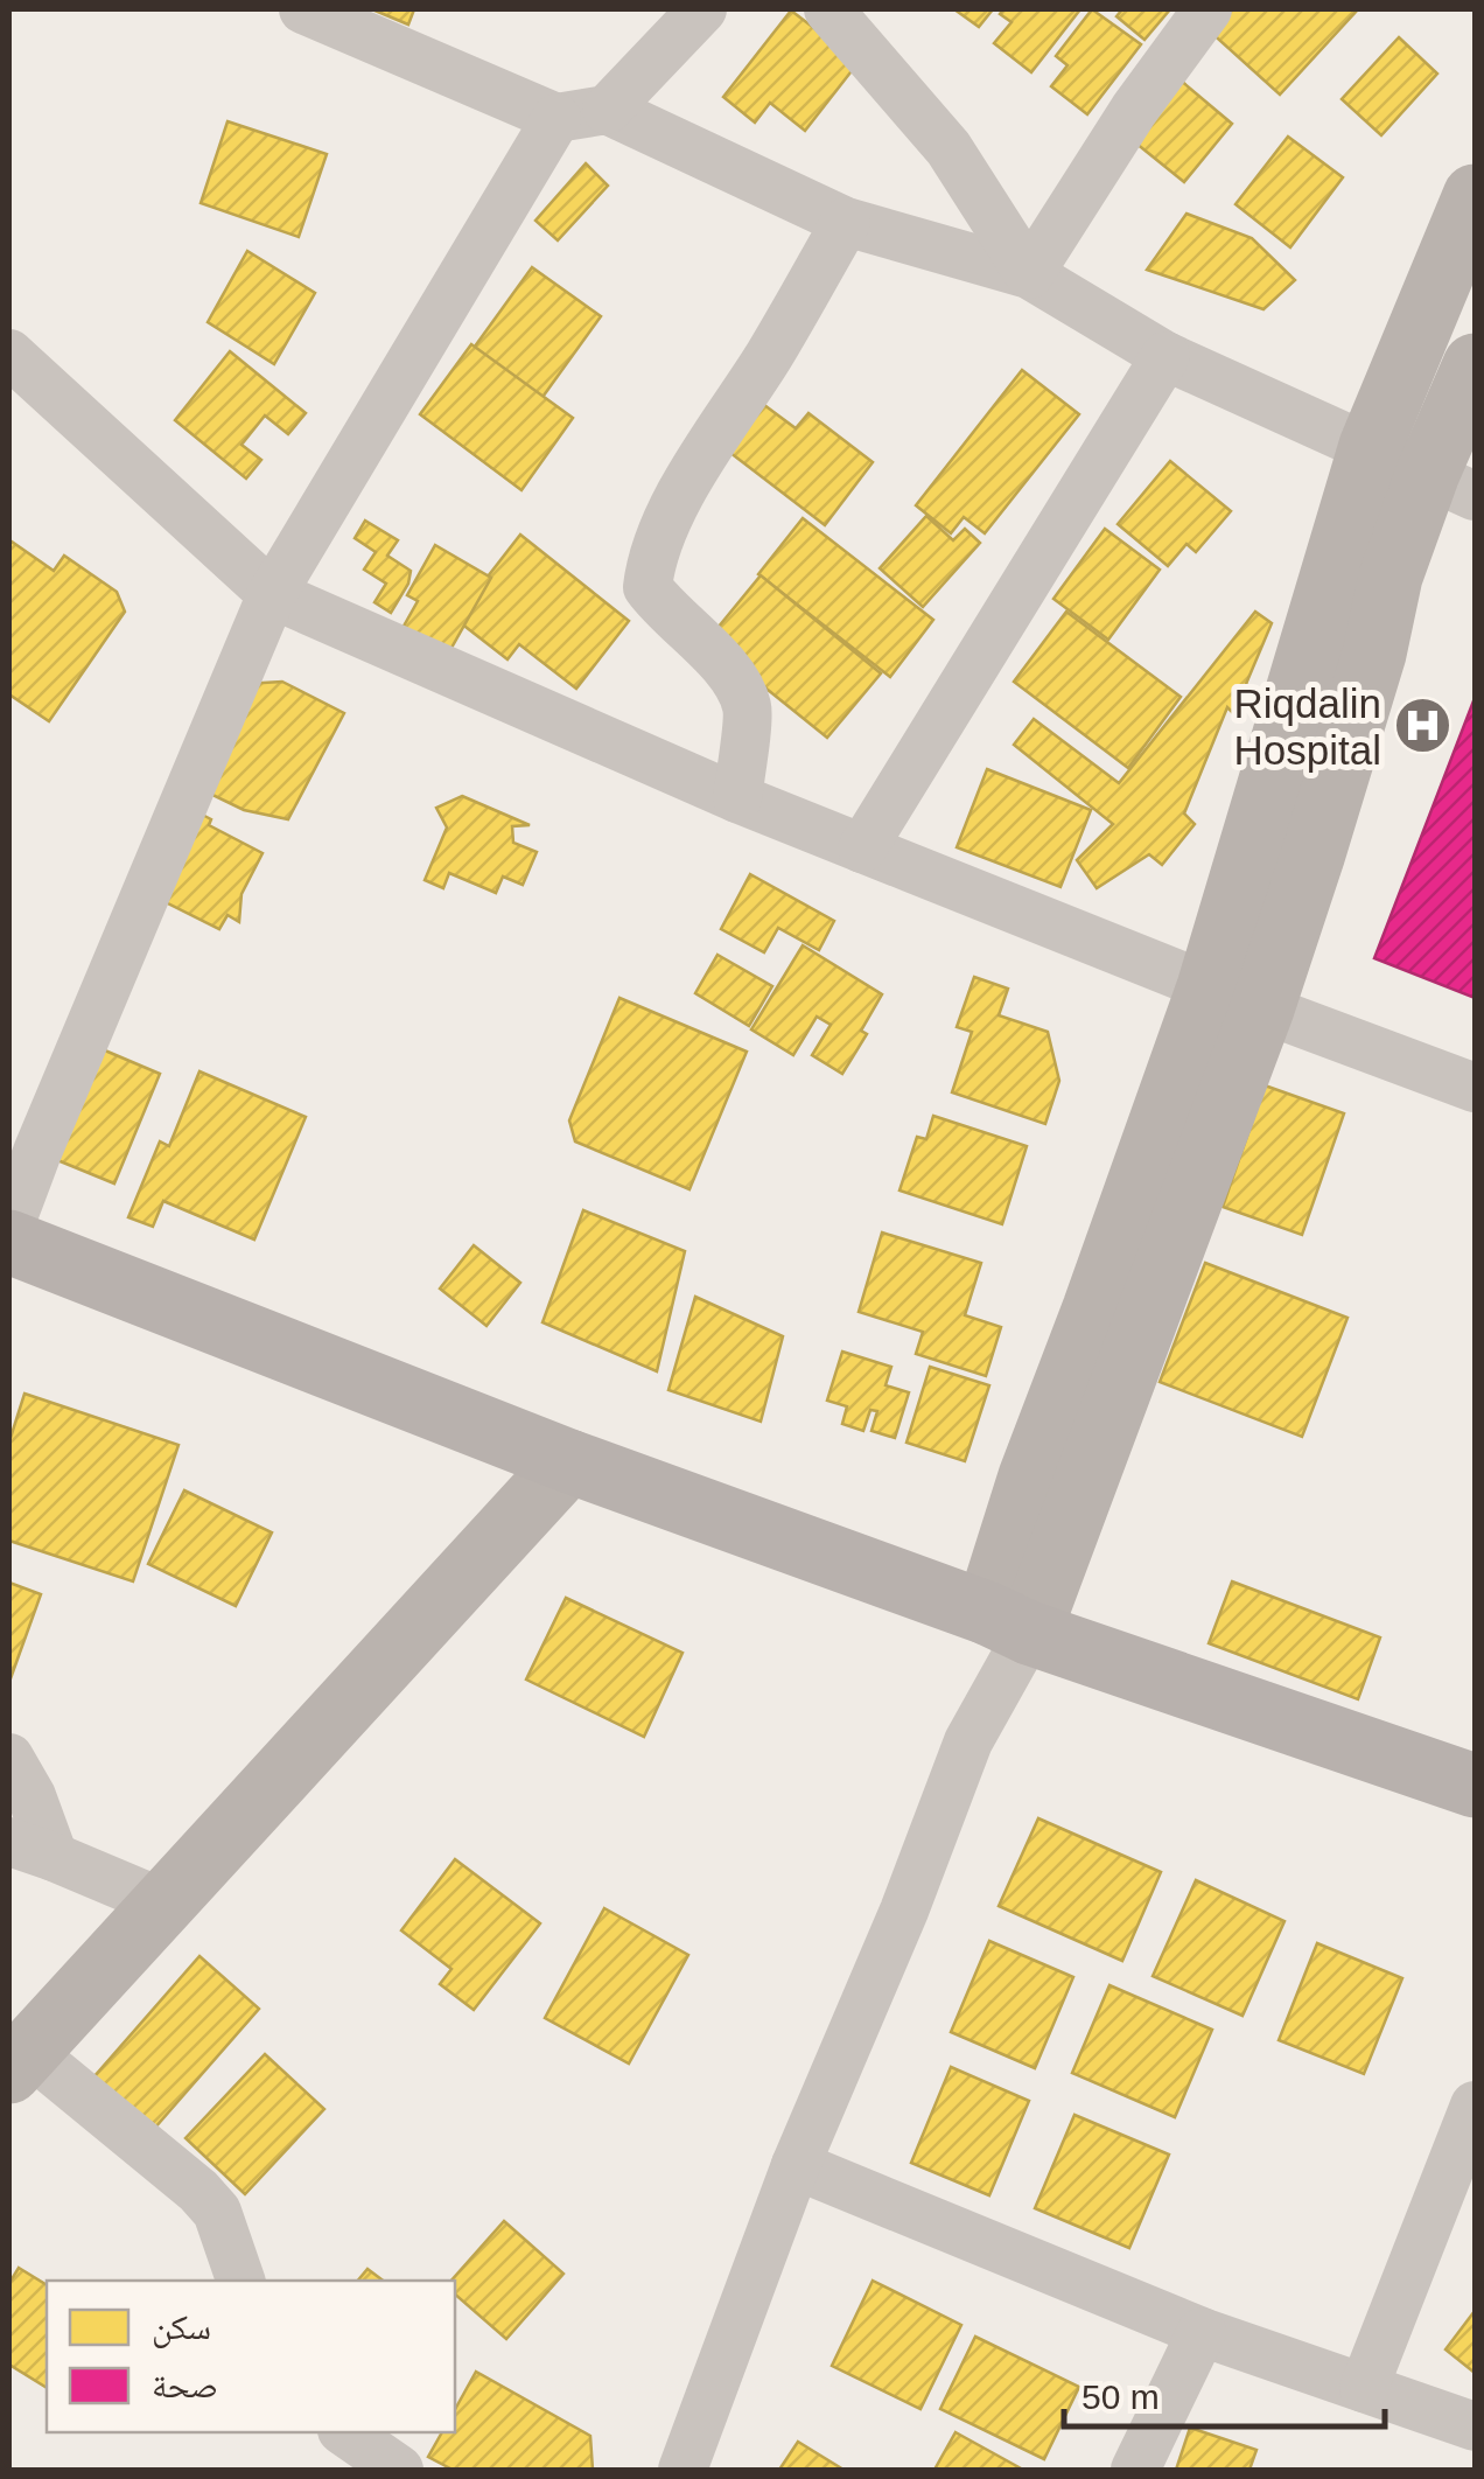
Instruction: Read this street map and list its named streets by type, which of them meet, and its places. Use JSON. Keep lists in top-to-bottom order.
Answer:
{
  "places": {
    "hospital": ["Riqdalin Hospital"]
  },
  "legend": ["سكن", "صحة"],
  "scale_bar": "50 m"
}
